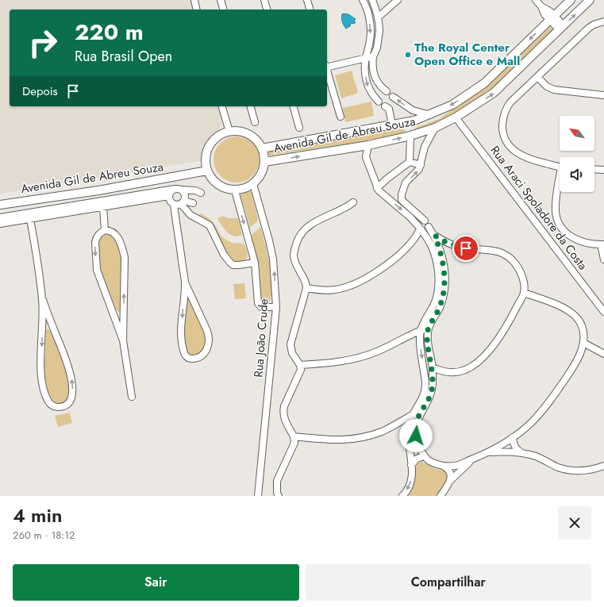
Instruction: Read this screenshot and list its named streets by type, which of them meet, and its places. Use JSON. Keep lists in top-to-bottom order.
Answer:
{
  "streets": {
    "street": ["Avenida Gil de Abreu Souza", "Rua Araci Spoladore da Costa", "Rua João Crude"]
  },
  "crossings": [
    ["Avenida Gil de Abreu Souza", "Rua Araci Spoladore da Costa"],
    ["Avenida Gil de Abreu Souza", "Rua João Crude"]
  ],
  "places": ["The Royal Center Open Office e Mall"],
  "north": "top left",
  "page": {
    "turn": ["220 m", "Rua Brasil Open"],
    "then": "Depois",
    "heading": ["4 min", "260 m · 18:12"],
    "buttons": ["Sair", "Compartilhar"]
  }
}
